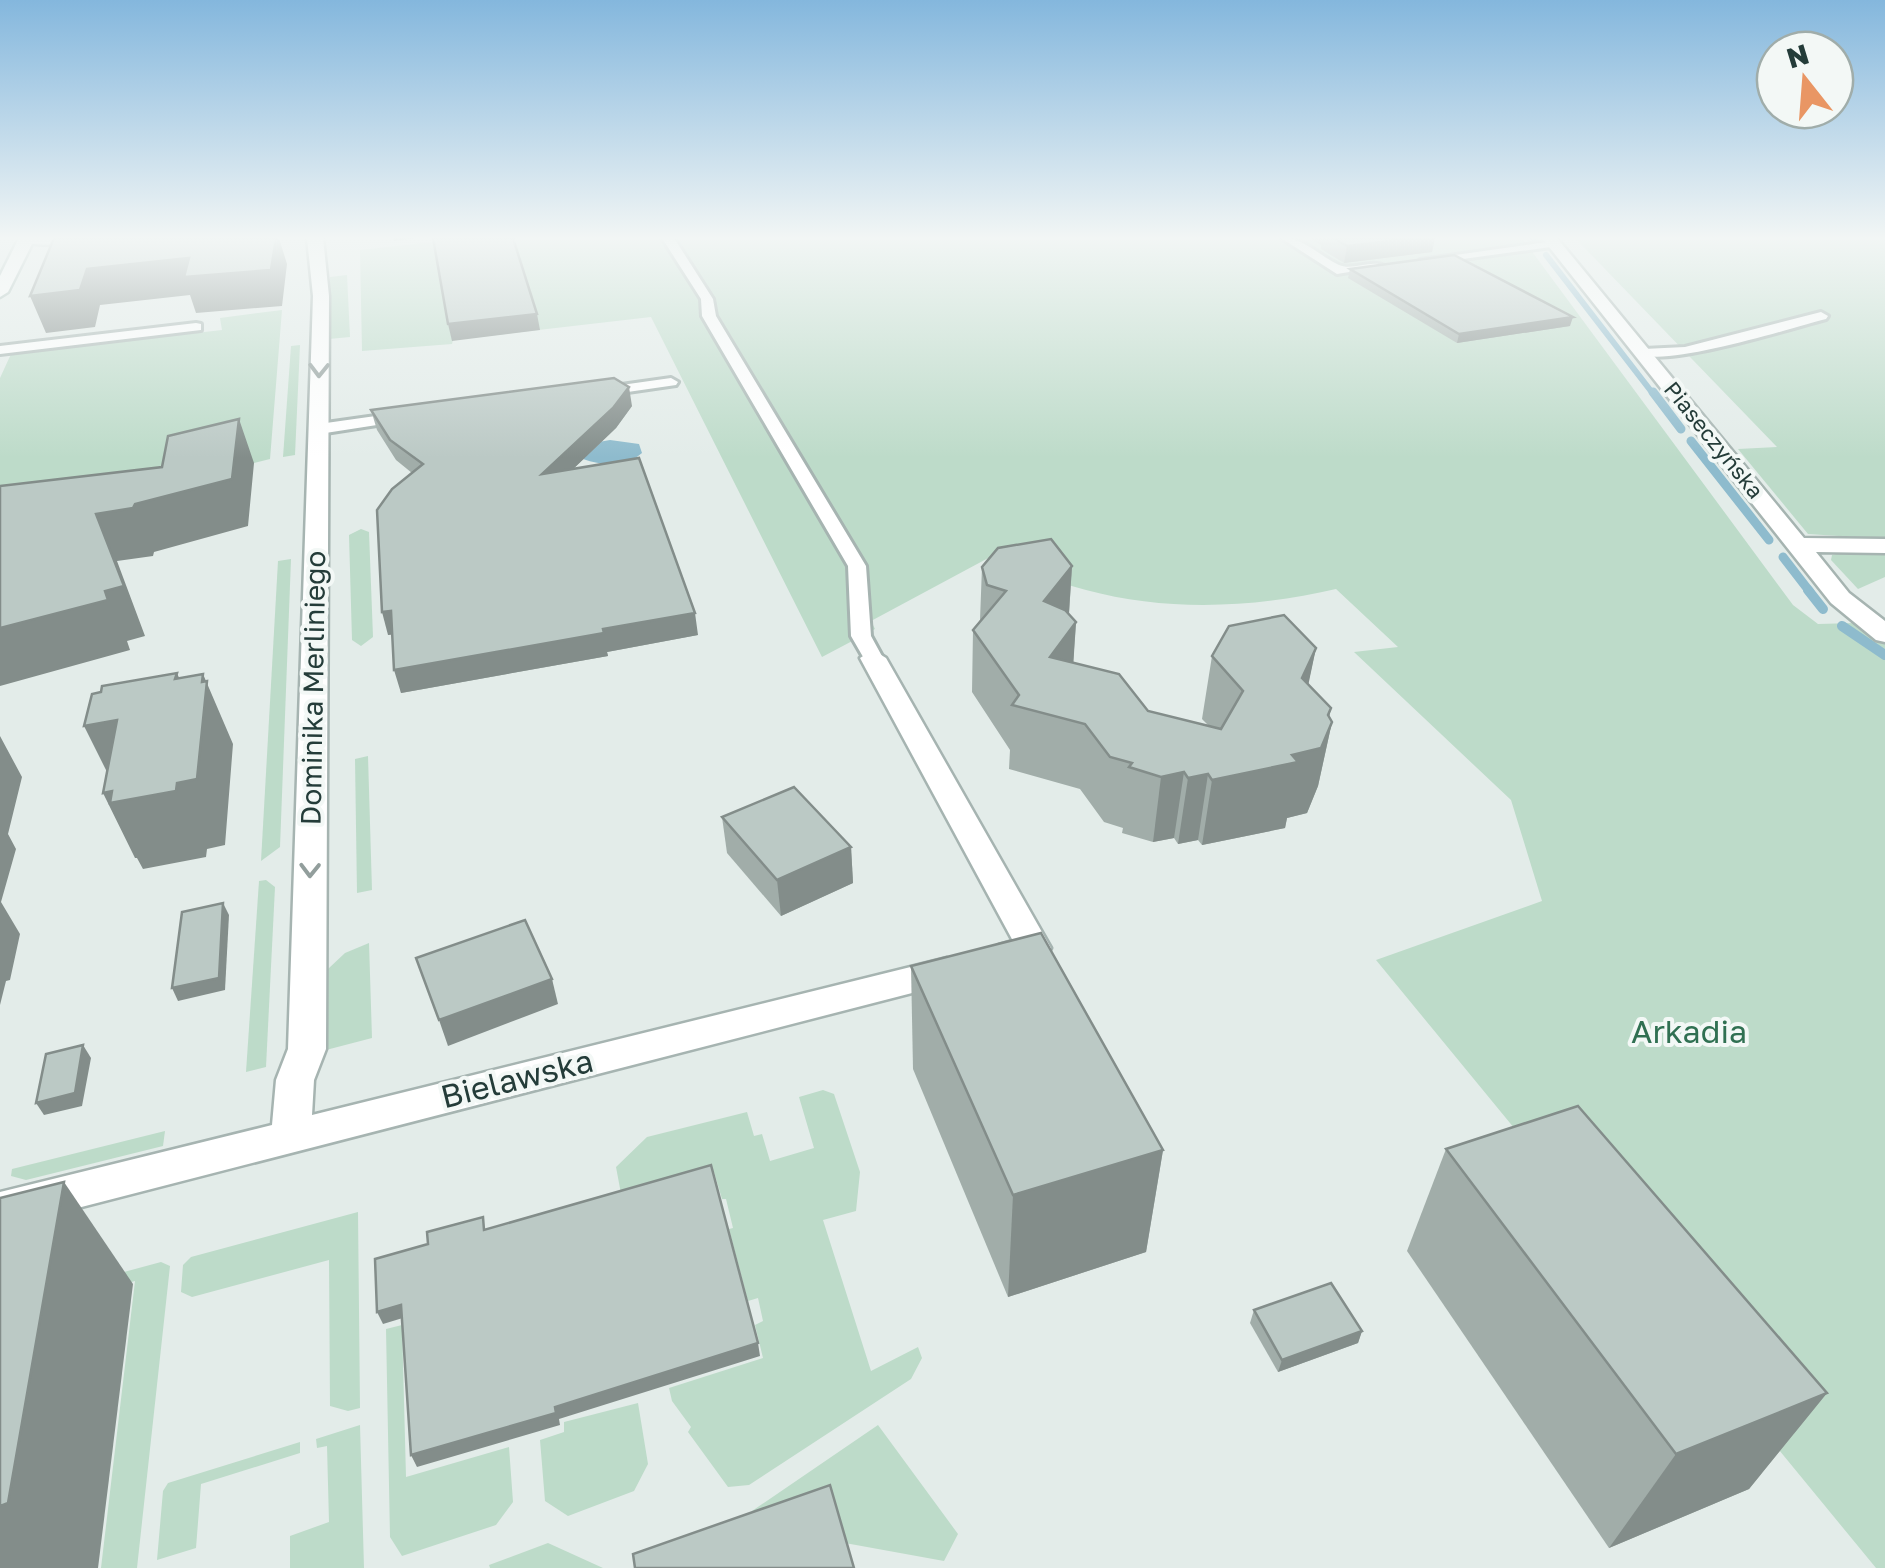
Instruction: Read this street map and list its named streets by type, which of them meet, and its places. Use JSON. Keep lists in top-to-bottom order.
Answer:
{
  "streets": {
    "street": ["Piaseczyńska", "Dominika Merliniego", "Bielawska"]
  },
  "crossings": [
    ["Dominika Merliniego", "Bielawska"]
  ],
  "one_way": ["Dominika Merliniego"],
  "parks": ["Arkadia"],
  "north": "top"
}
